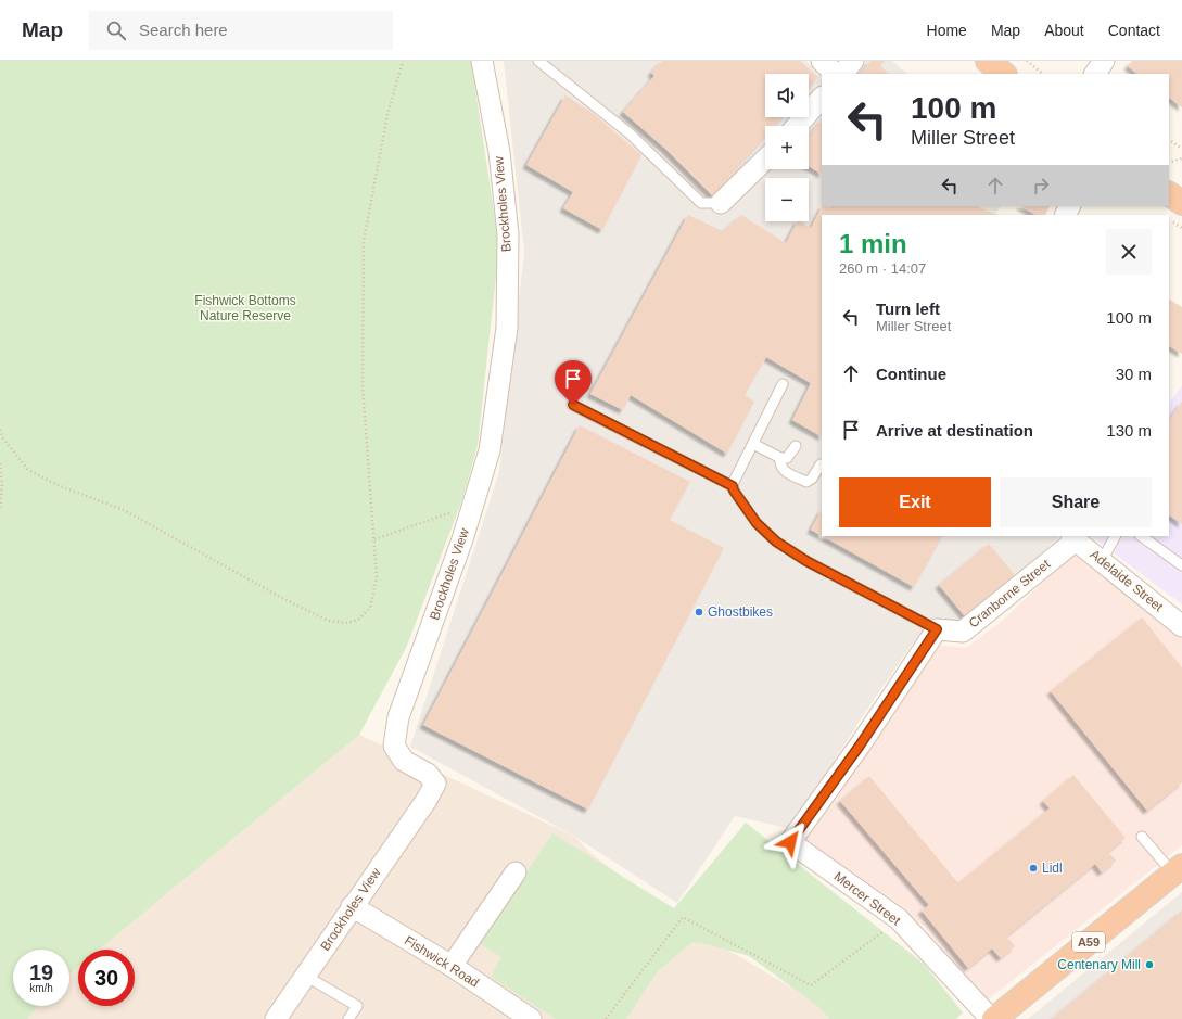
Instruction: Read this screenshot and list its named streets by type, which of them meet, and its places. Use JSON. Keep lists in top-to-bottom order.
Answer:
{
  "streets": {
    "highway": ["A59"],
    "street": [
      "Brockholes View",
      "Adelaide Street",
      "Cranborne Street",
      "Mercer Street",
      "Fishwick Road"
    ]
  },
  "crossings": [
    ["Brockholes View", "Fishwick Road"],
    ["Adelaide Street", "Cranborne Street"],
    ["Cranborne Street", "Mercer Street"],
    ["Mercer Street", "A59"]
  ],
  "parks": ["Fishwick Bottoms Nature Reserve"],
  "places": ["Ghostbikes", "Lidl", "Centenary Mill"],
  "page": {
    "header": "Map",
    "search": "Search here",
    "nav": [
      "Home",
      "Map",
      "About",
      "Contact"
    ],
    "map_buttons": ["+", "−"],
    "turn": ["100 m", "Miller Street"],
    "heading": ["1 min", "260 m · 14:07"],
    "list": [
      {
        "name": "Turn left",
        "note": "Miller Street",
        "value": "100 m"
      },
      {
        "name": "Continue",
        "value": "30 m"
      },
      {
        "name": "Arrive at destination",
        "value": "130 m"
      }
    ],
    "buttons": ["Exit", "Share"],
    "speed": "19 km/h",
    "limit": "30"
  }
}
